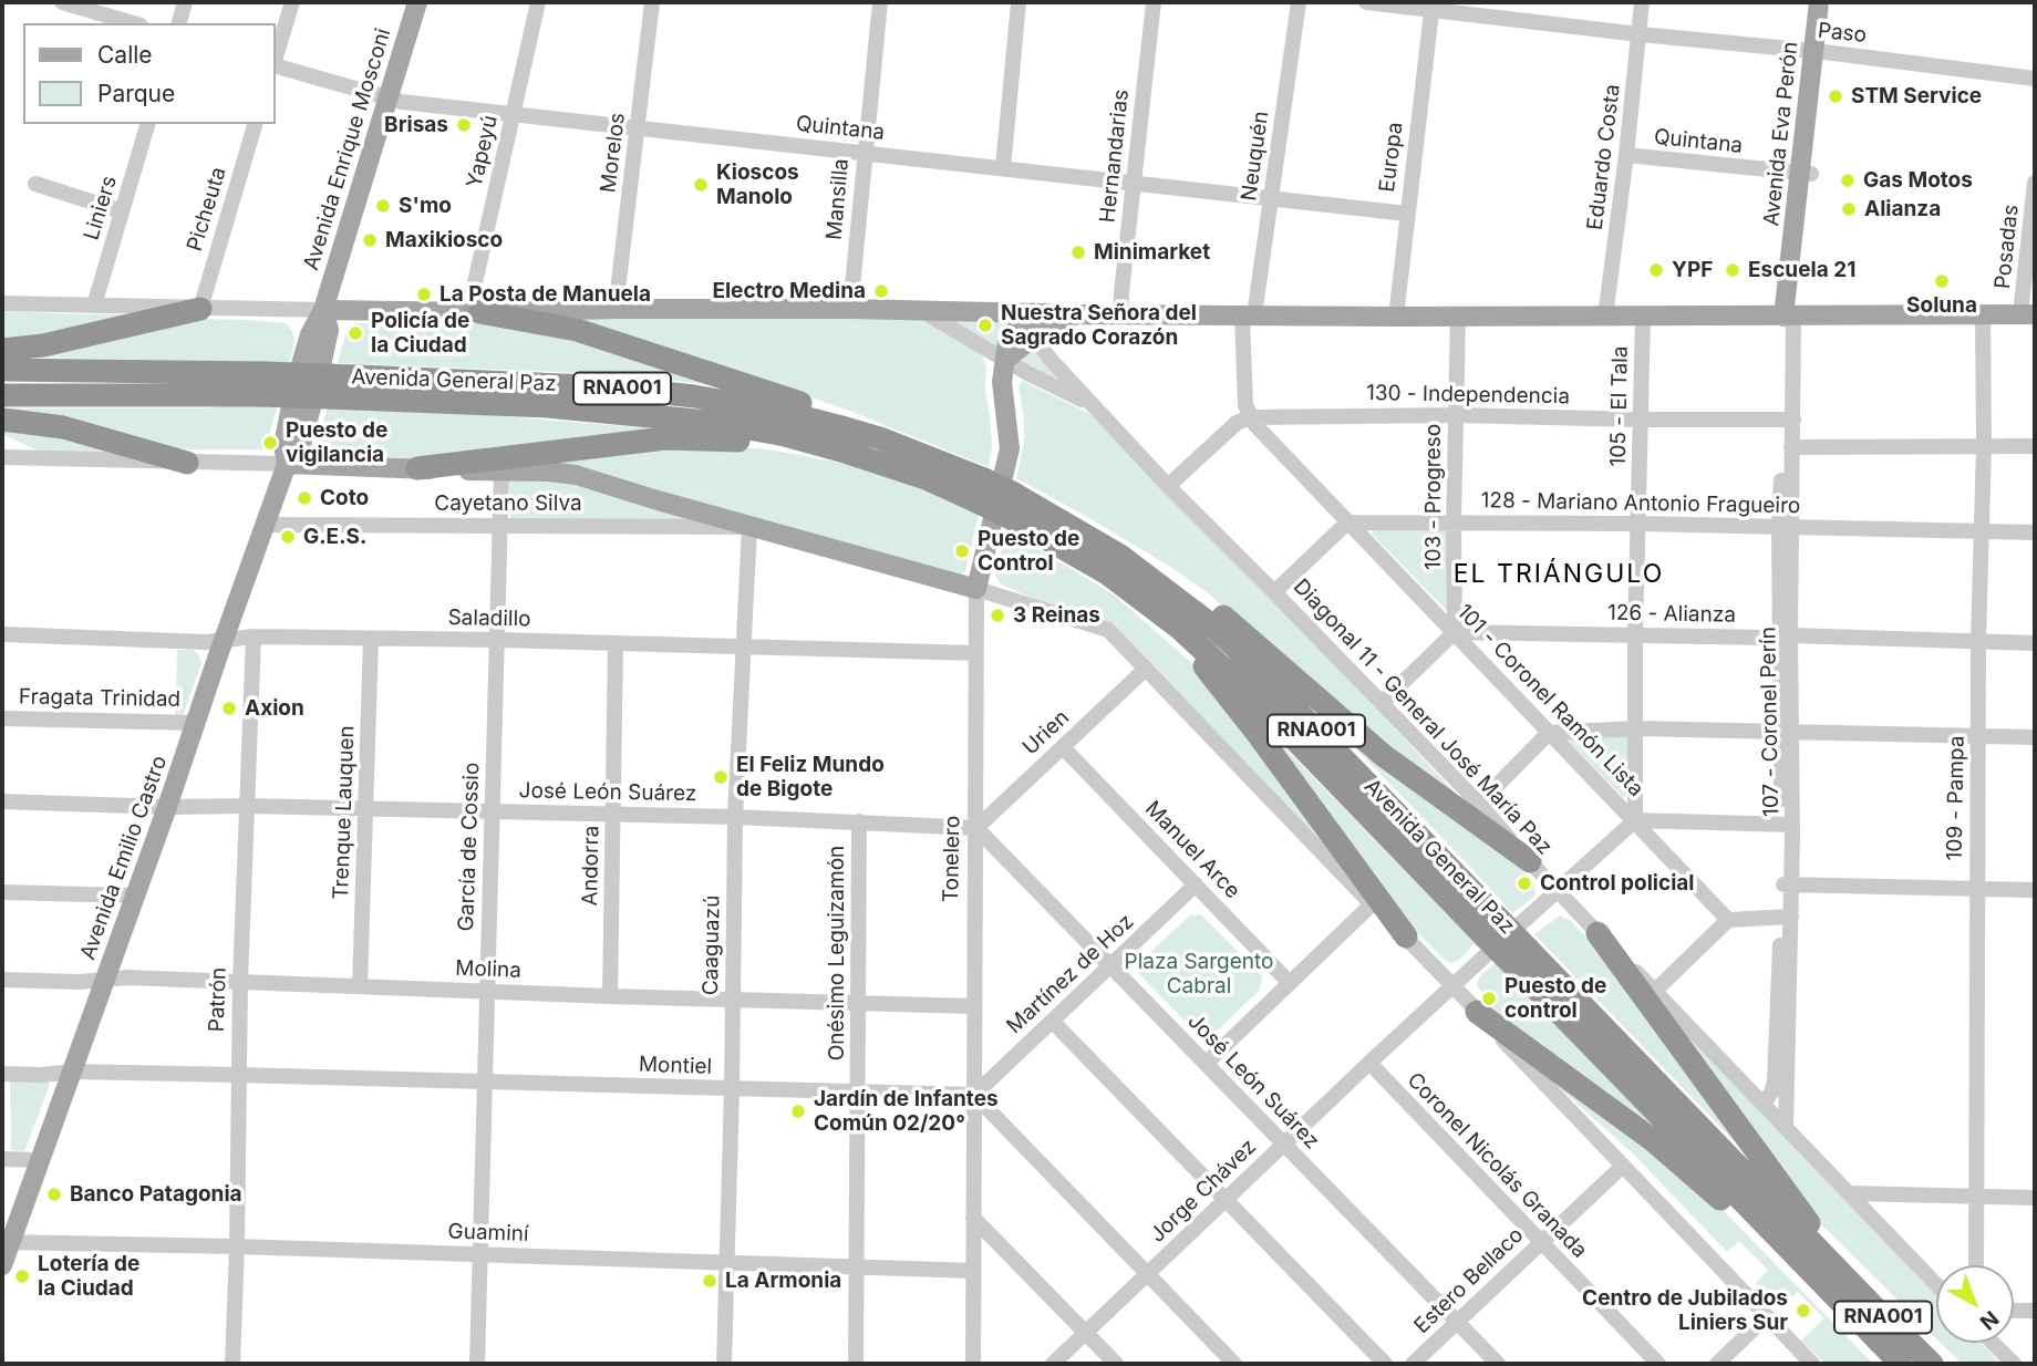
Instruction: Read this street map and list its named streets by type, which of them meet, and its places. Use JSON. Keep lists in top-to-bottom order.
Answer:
{
  "streets": {
    "highway": ["Avenida General Paz", "RNA001"],
    "main road": [
      "Avenida Eva Perón",
      "Avenida Enrique Mosconi",
      "Avenida Emilio Castro",
      "Tonelero"
    ],
    "street": [
      "Paso",
      "Quintana",
      "Yapeyú",
      "Morelos",
      "Hernandarias",
      "Neuquén",
      "Europa",
      "Eduardo Costa",
      "Mansilla",
      "Liniers",
      "Picheuta",
      "Posadas",
      "130 - Independencia",
      "105 - El Tala",
      "103 - Progreso",
      "Cayetano Silva",
      "128 - Mariano Antonio Fragueiro",
      "126 - Alianza",
      "Saladillo",
      "Fragata Trinidad",
      "101 - Coronel Ramón Lista",
      "Diagonal 11 - General José María Paz",
      "107 - Coronel Perín",
      "Urien",
      "José León Suárez",
      "109 - Pampa",
      "Trenque Lauquen",
      "García de Cossio",
      "Manuel Arce",
      "Andorra",
      "Caaguazú",
      "Onésimo Leguizamón",
      "Molina",
      "Martínez de Hoz",
      "Patrón",
      "Montiel",
      "Coronel Nicolás Granada",
      "Jorge Chávez",
      "Guaminí",
      "Estero Bellaco"
    ]
  },
  "crossings": [
    ["Paso", "Avenida Eva Perón"],
    ["Paso", "Europa"],
    ["Paso", "Eduardo Costa"],
    ["Quintana", "Avenida Eva Perón"],
    ["Quintana", "Avenida Enrique Mosconi"],
    ["Quintana", "Yapeyú"],
    ["Quintana", "Morelos"],
    ["Quintana", "Hernandarias"],
    ["Quintana", "Neuquén"],
    ["Quintana", "Europa"],
    ["Quintana", "Eduardo Costa"],
    ["Quintana", "Mansilla"],
    ["Avenida Eva Perón", "107 - Coronel Perín"],
    ["Avenida General Paz", "Jorge Chávez"],
    ["130 - Independencia", "105 - El Tala"],
    ["130 - Independencia", "103 - Progreso"],
    ["130 - Independencia", "101 - Coronel Ramón Lista"],
    ["130 - Independencia", "107 - Coronel Perín"],
    ["105 - El Tala", "128 - Mariano Antonio Fragueiro"],
    ["105 - El Tala", "126 - Alianza"],
    ["105 - El Tala", "101 - Coronel Ramón Lista"],
    ["105 - El Tala", "Jorge Chávez"],
    ["103 - Progreso", "128 - Mariano Antonio Fragueiro"],
    ["103 - Progreso", "126 - Alianza"],
    ["103 - Progreso", "101 - Coronel Ramón Lista"],
    ["Cayetano Silva", "García de Cossio"],
    ["Cayetano Silva", "Avenida Emilio Castro"],
    ["Cayetano Silva", "Caaguazú"],
    ["128 - Mariano Antonio Fragueiro", "101 - Coronel Ramón Lista"],
    ["128 - Mariano Antonio Fragueiro", "107 - Coronel Perín"],
    ["128 - Mariano Antonio Fragueiro", "109 - Pampa"],
    ["126 - Alianza", "101 - Coronel Ramón Lista"],
    ["126 - Alianza", "107 - Coronel Perín"],
    ["126 - Alianza", "109 - Pampa"],
    ["Saladillo", "Trenque Lauquen"],
    ["Saladillo", "García de Cossio"],
    ["Saladillo", "Avenida Emilio Castro"],
    ["Saladillo", "Tonelero"],
    ["Saladillo", "Andorra"],
    ["Saladillo", "Caaguazú"],
    ["Saladillo", "Patrón"],
    ["Fragata Trinidad", "Avenida Emilio Castro"],
    ["101 - Coronel Ramón Lista", "Jorge Chávez"],
    ["Diagonal 11 - General José María Paz", "107 - Coronel Perín"],
    ["Diagonal 11 - General José María Paz", "Jorge Chávez"],
    ["Urien", "José León Suárez"],
    ["Urien", "Manuel Arce"],
    ["Urien", "Tonelero"],
    ["José León Suárez", "Trenque Lauquen"],
    ["José León Suárez", "García de Cossio"],
    ["José León Suárez", "Avenida Emilio Castro"],
    ["José León Suárez", "Tonelero"],
    ["José León Suárez", "Andorra"],
    ["José León Suárez", "Caaguazú"],
    ["José León Suárez", "Onésimo Leguizamón"],
    ["José León Suárez", "Martínez de Hoz"],
    ["José León Suárez", "Patrón"],
    ["José León Suárez", "Jorge Chávez"],
    ["José León Suárez", "Estero Bellaco"],
    ["Trenque Lauquen", "Molina"],
    ["García de Cossio", "Molina"],
    ["García de Cossio", "Montiel"],
    ["García de Cossio", "Guaminí"],
    ["Manuel Arce", "Martínez de Hoz"],
    ["Avenida Emilio Castro", "Molina"],
    ["Avenida Emilio Castro", "Montiel"],
    ["Avenida Emilio Castro", "Guaminí"],
    ["Tonelero", "Molina"],
    ["Tonelero", "Martínez de Hoz"],
    ["Tonelero", "Montiel"],
    ["Tonelero", "Guaminí"],
    ["Andorra", "Molina"],
    ["Caaguazú", "Molina"],
    ["Caaguazú", "Montiel"],
    ["Caaguazú", "Guaminí"],
    ["Onésimo Leguizamón", "Molina"],
    ["Onésimo Leguizamón", "Montiel"],
    ["Onésimo Leguizamón", "Guaminí"],
    ["Molina", "Patrón"],
    ["Martínez de Hoz", "Montiel"],
    ["Patrón", "Montiel"],
    ["Patrón", "Guaminí"],
    ["Coronel Nicolás Granada", "Jorge Chávez"],
    ["Coronel Nicolás Granada", "Estero Bellaco"]
  ],
  "districts": ["EL TRIÁNGULO"],
  "parks": ["Plaza Sargento Cabral"],
  "places": [
    "STM Service",
    "Brisas",
    "Gas Motos",
    "Kioscos Manolo",
    "S'mo",
    "Alianza",
    "Maxikiosco",
    "Minimarket",
    "YPF",
    "Escuela 21",
    "Soluna",
    "Electro Medina",
    "La Posta de Manuela",
    "Nuestra Señora del Sagrado Corazón",
    "Policía de la Ciudad",
    "Puesto de vigilancia",
    "Coto",
    "G.E.S.",
    "Puesto de Control",
    "3 Reinas",
    "Axion",
    "El Feliz Mundo de Bigote",
    "Control policial",
    "Puesto de control",
    "Jardín de Infantes Común 02/20°",
    "Banco Patagonia",
    "Lotería de la Ciudad",
    "La Armonia",
    "Centro de Jubilados Liniers Sur"
  ],
  "legend": ["Calle", "Parque"],
  "north": "bottom right"
}
